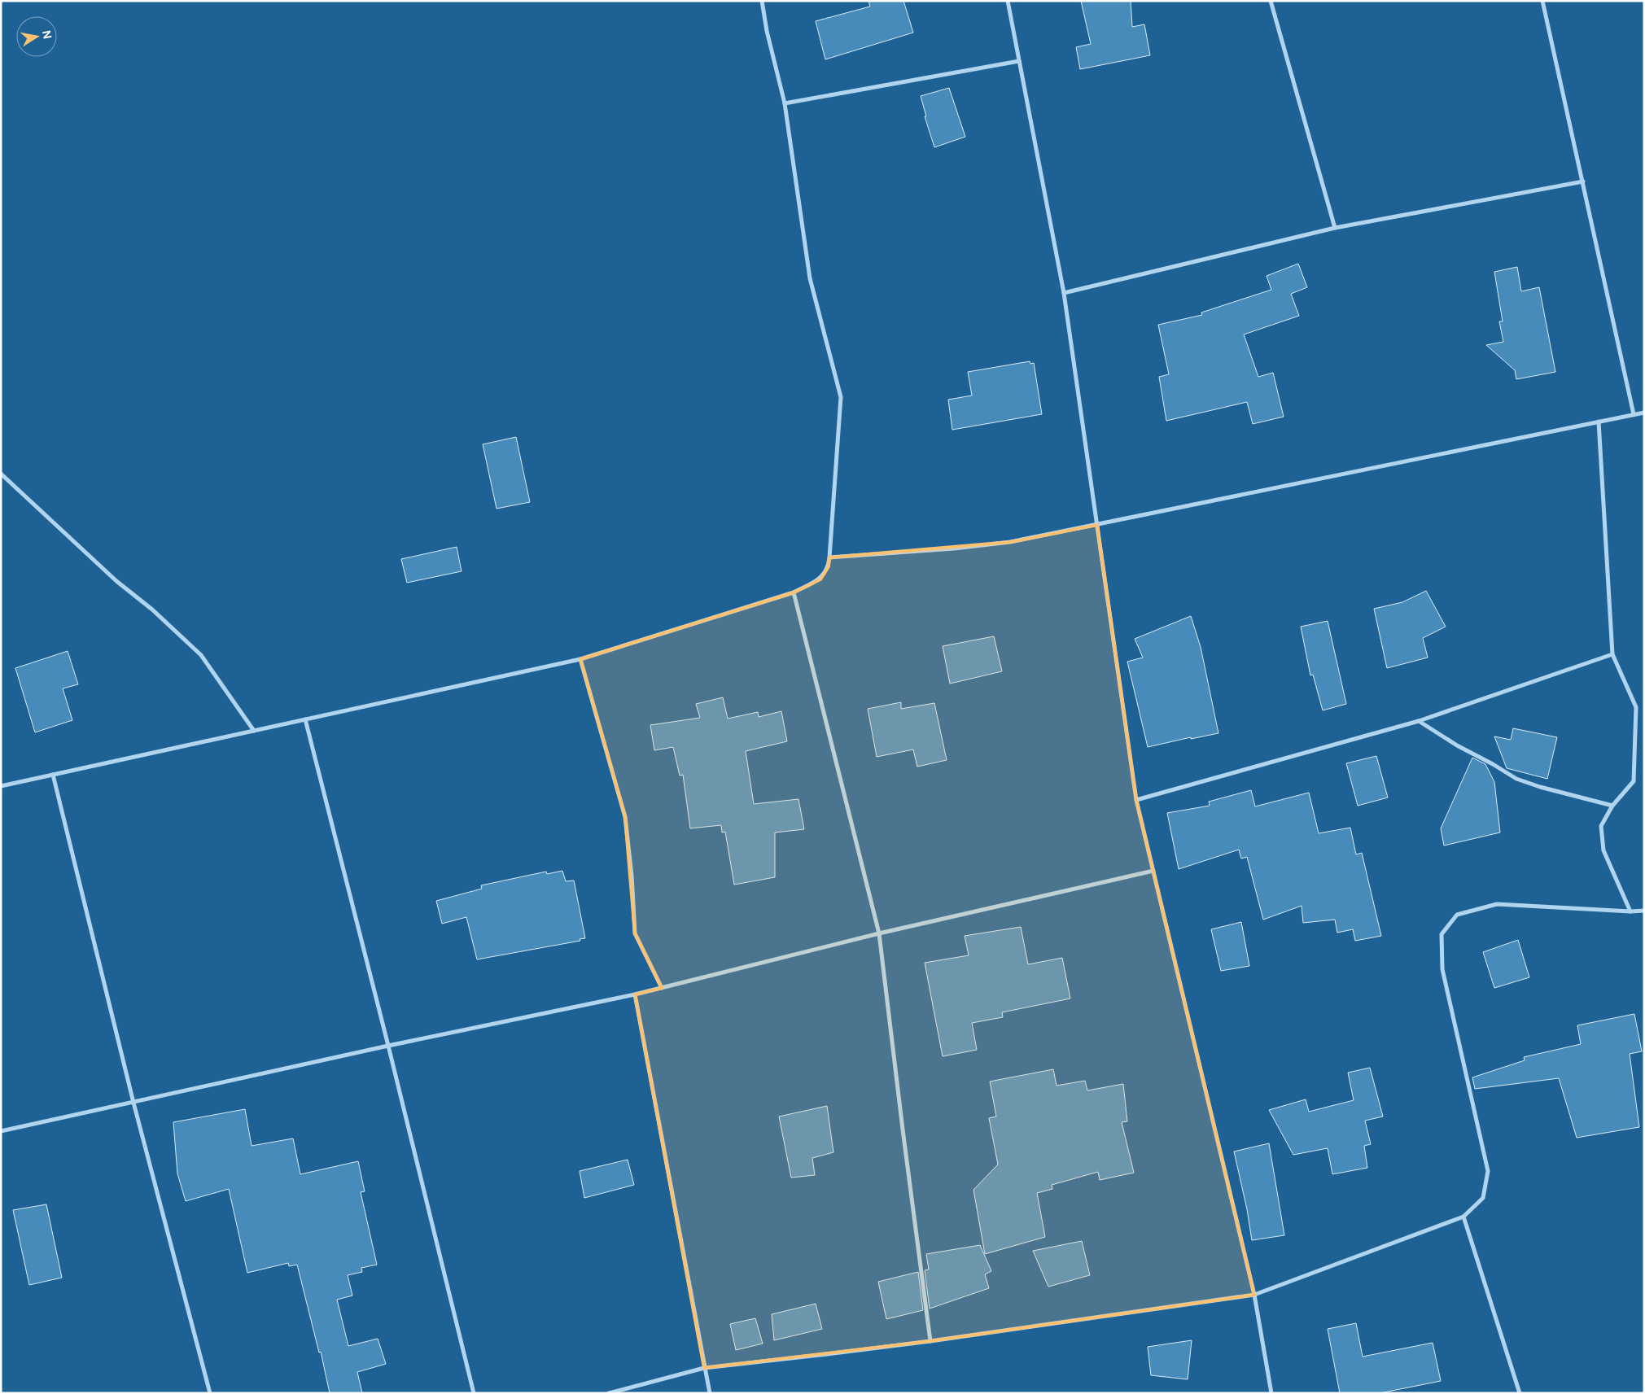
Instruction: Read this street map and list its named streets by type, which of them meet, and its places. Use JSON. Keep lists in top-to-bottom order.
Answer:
{
  "north": "right"
}
